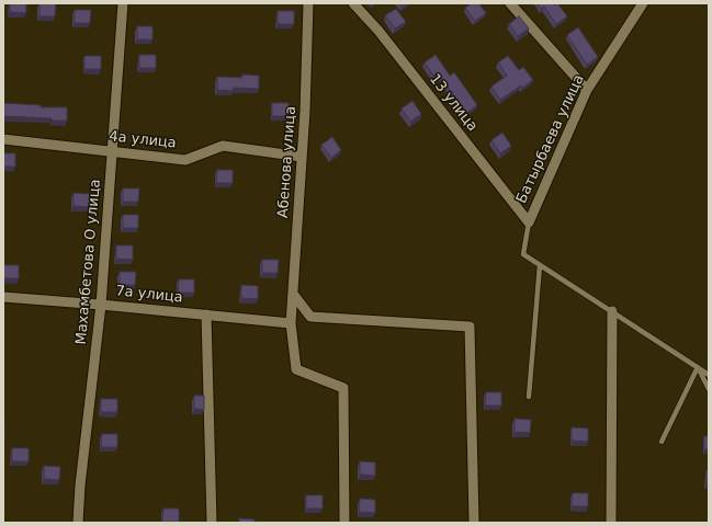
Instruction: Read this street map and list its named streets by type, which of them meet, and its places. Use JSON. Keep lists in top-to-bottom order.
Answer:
{
  "streets": {
    "street": [
      "13 улица",
      "Батырбаева улица",
      "4а улица",
      "Абенова улица",
      "Махамбетова О улица",
      "7а улица"
    ]
  },
  "crossings": [
    ["13 улица", "Батырбаева улица"],
    ["4а улица", "Абенова улица"],
    ["4а улица", "Махамбетова О улица"],
    ["Абенова улица", "7а улица"],
    ["Махамбетова О улица", "7а улица"]
  ]
}
